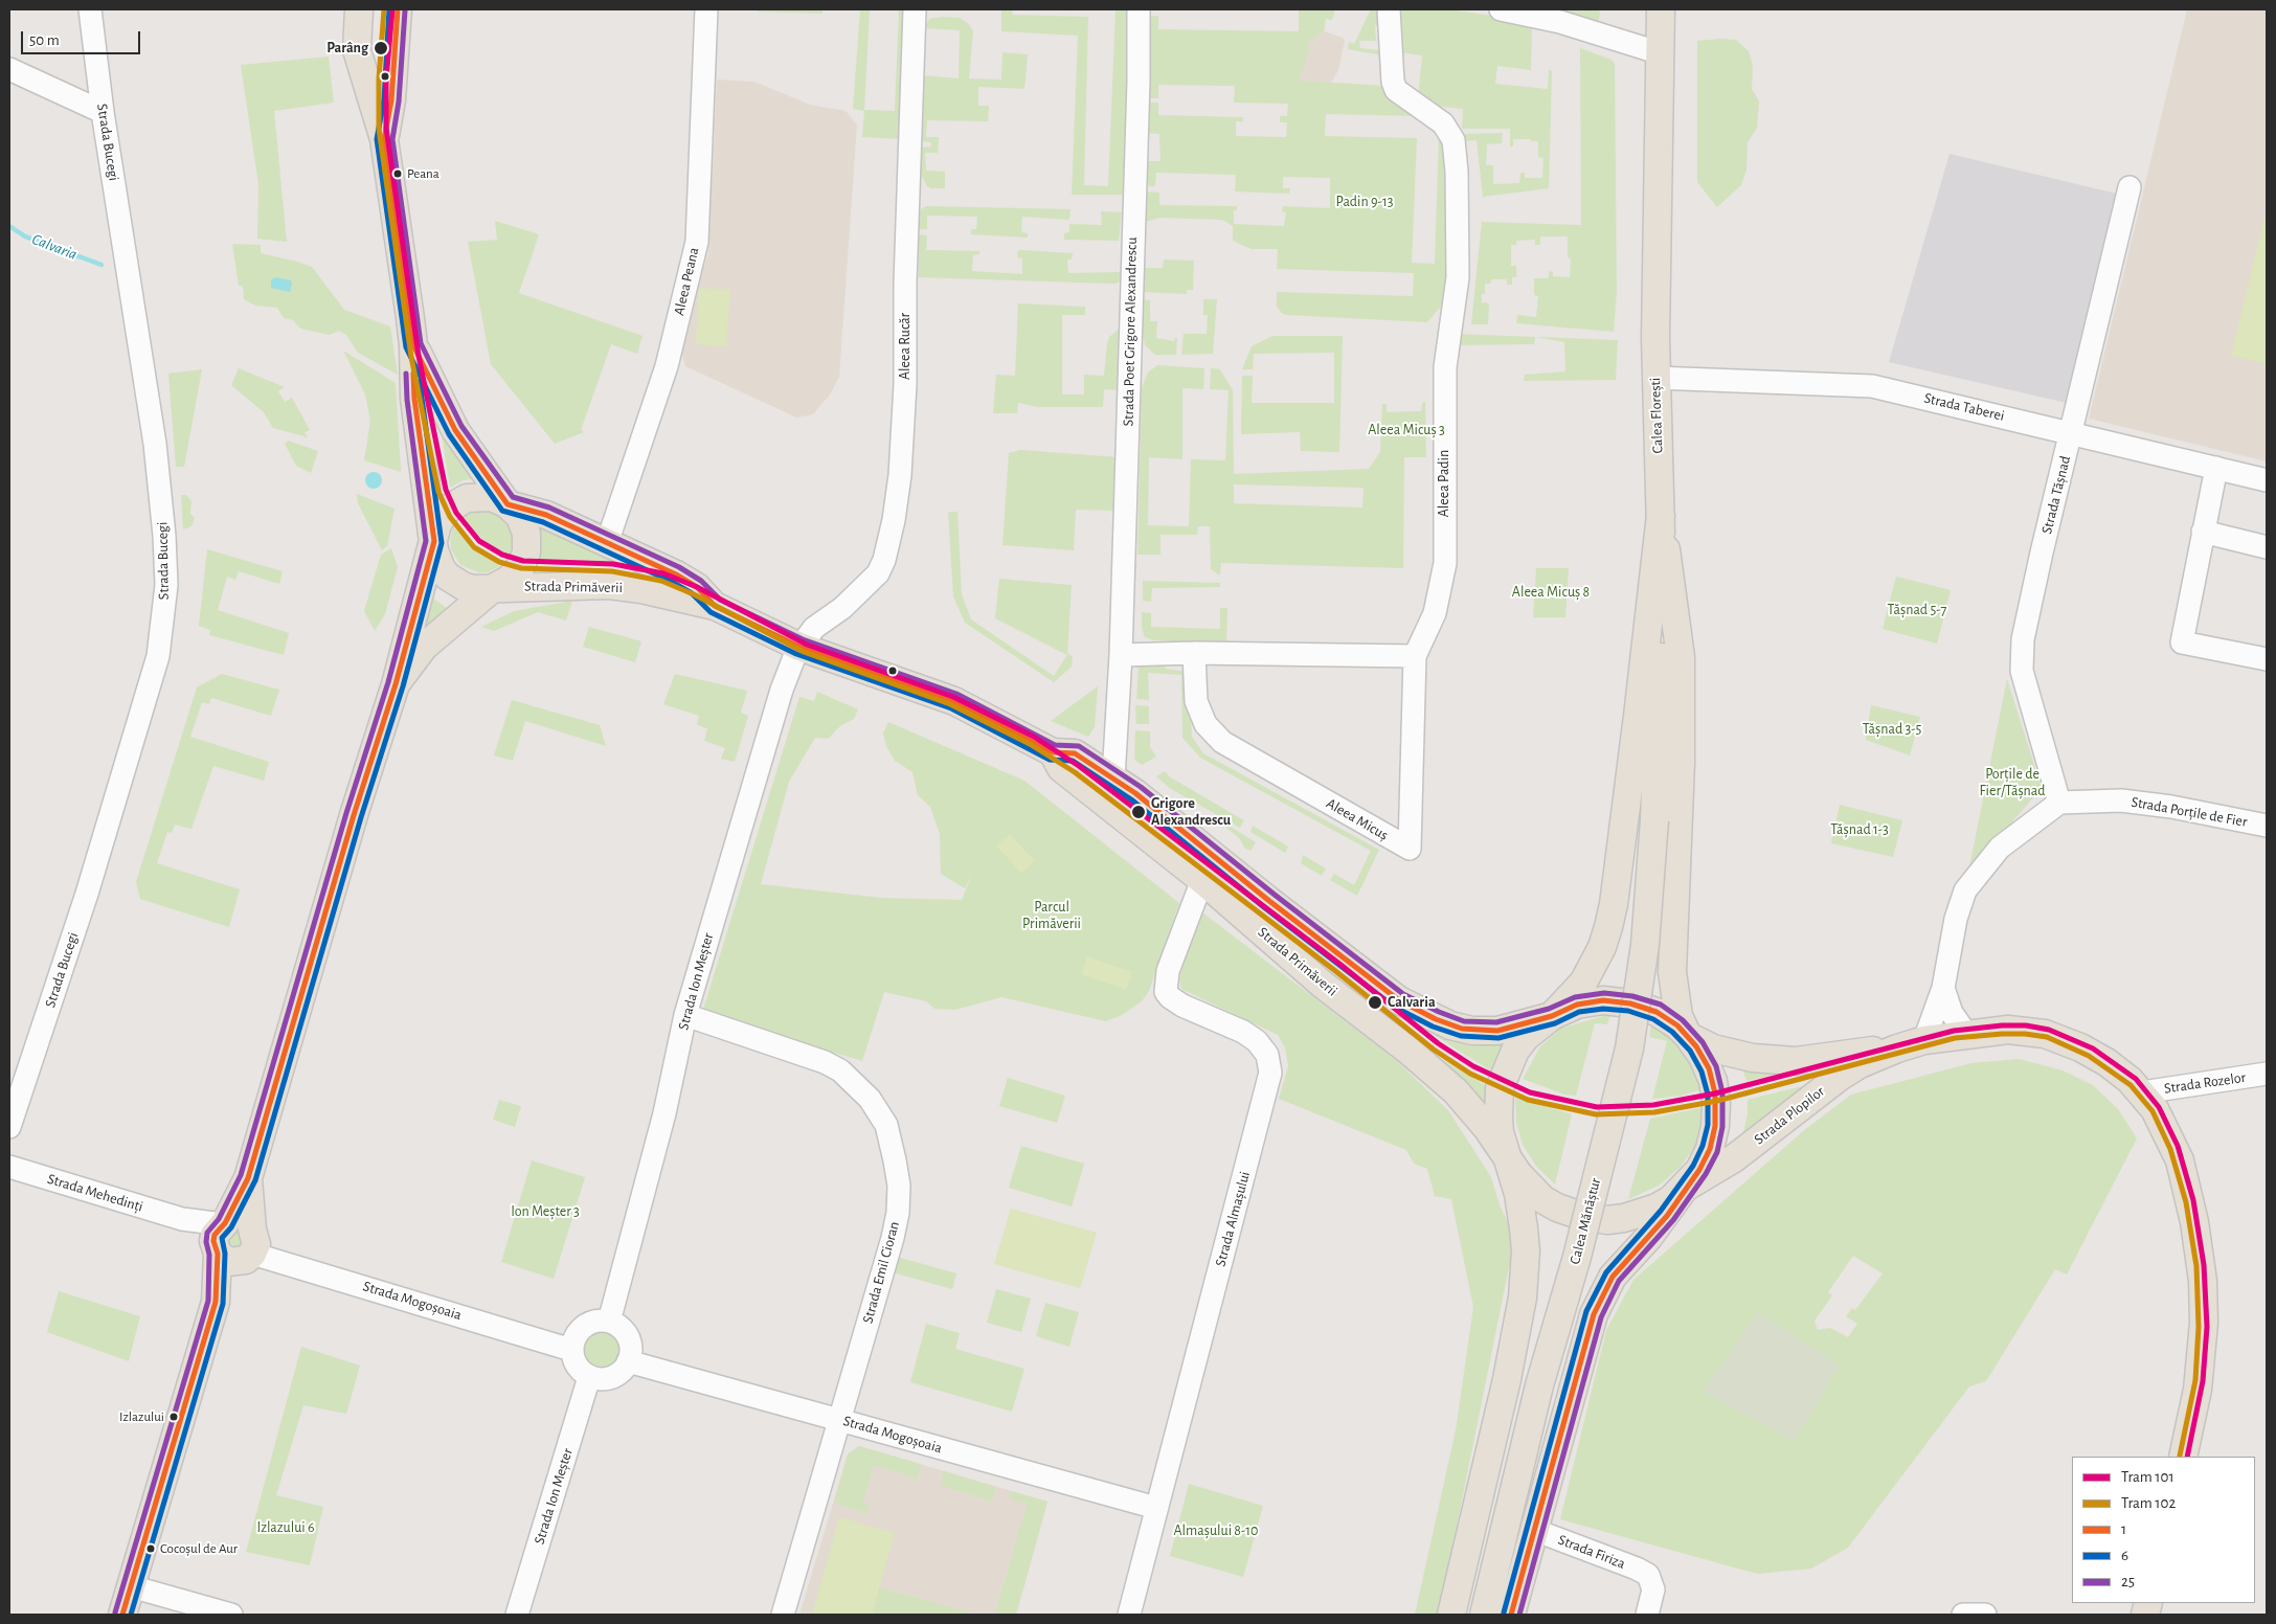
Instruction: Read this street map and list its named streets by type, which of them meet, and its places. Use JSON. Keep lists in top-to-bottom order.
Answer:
{
  "streets": {
    "main road": [
      "Calea Florești",
      "Strada Primăverii",
      "Strada Plopilor",
      "Calea Mănăștur"
    ],
    "street": [
      "Strada Bucegi",
      "Aleea Peana",
      "Strada Poet Grigore Alexandrescu",
      "Aleea Rucăr",
      "Strada Taberei",
      "Aleea Padin",
      "Strada Tășnad",
      "Strada Porțile de Fier",
      "Aleea Micuș",
      "Strada Ion Meșter",
      "Strada Rozelor",
      "Strada Mehedinți",
      "Strada Almașului",
      "Strada Emil Cioran",
      "Strada Mogoșoaia",
      "Strada Firiza"
    ]
  },
  "crossings": [
    ["Aleea Peana", "Strada Primăverii"],
    ["Strada Poet Grigore Alexandrescu", "Strada Primăverii"],
    ["Aleea Rucăr", "Strada Primăverii"],
    ["Aleea Rucăr", "Strada Ion Meșter"],
    ["Strada Taberei", "Calea Florești"],
    ["Strada Taberei", "Strada Tășnad"],
    ["Calea Florești", "Calea Mănăștur"],
    ["Aleea Padin", "Aleea Micuș"],
    ["Strada Tășnad", "Strada Porțile de Fier"],
    ["Strada Primăverii", "Strada Ion Meșter"],
    ["Strada Primăverii", "Strada Plopilor"],
    ["Strada Primăverii", "Strada Almașului"],
    ["Strada Ion Meșter", "Strada Emil Cioran"],
    ["Strada Ion Meșter", "Strada Mogoșoaia"],
    ["Strada Rozelor", "Strada Plopilor"],
    ["Strada Mehedinți", "Strada Mogoșoaia"],
    ["Strada Almașului", "Strada Mogoșoaia"],
    ["Strada Emil Cioran", "Strada Mogoșoaia"]
  ],
  "water": ["Calvaria"],
  "parks": [
    "Padin 9-13",
    "Aleea Micuș 3",
    "Aleea Micuș 8",
    "Tășnad 5-7",
    "Tășnad 3-5",
    "Porțile de Fier/Tășnad",
    "Tășnad 1-3",
    "Parcul Primăverii",
    "Ion Meșter 3",
    "Izlazului 6",
    "Almașului 8-10"
  ],
  "places": [
    "Parâng",
    "Peana",
    "Grigore Alexandrescu",
    "Calvaria",
    "Izlazului",
    "Cocoșul de Aur"
  ],
  "lines": [
    "tram line 101",
    "tram line 102",
    "transit line 1",
    "transit line 6",
    "transit line 25"
  ],
  "legend": [
    "Tram 101",
    "Tram 102",
    "1",
    "6",
    "25"
  ],
  "scale_bar": "50 m"
}
